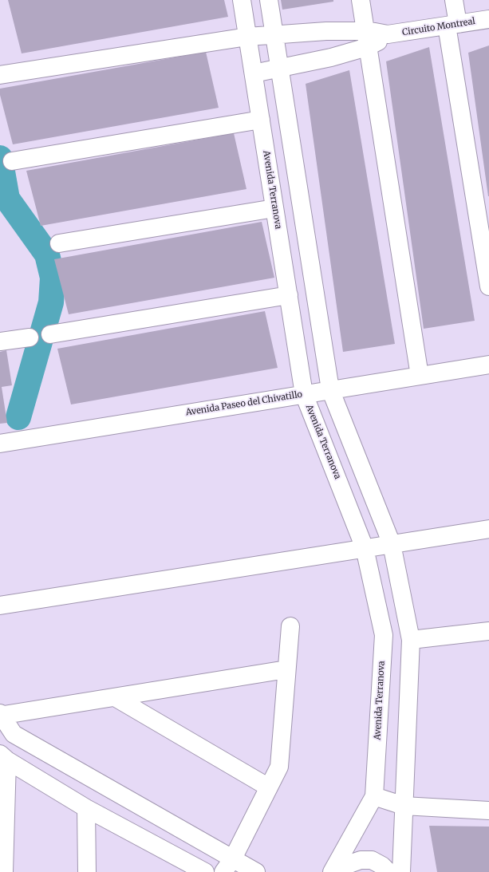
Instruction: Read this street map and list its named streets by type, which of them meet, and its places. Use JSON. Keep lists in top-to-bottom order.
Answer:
{
  "streets": {
    "street": ["Circuito Montreal", "Avenida Terranova", "Avenida Paseo del Chivatillo"]
  },
  "crossings": [
    ["Circuito Montreal", "Avenida Terranova"],
    ["Avenida Terranova", "Avenida Paseo del Chivatillo"]
  ]
}
